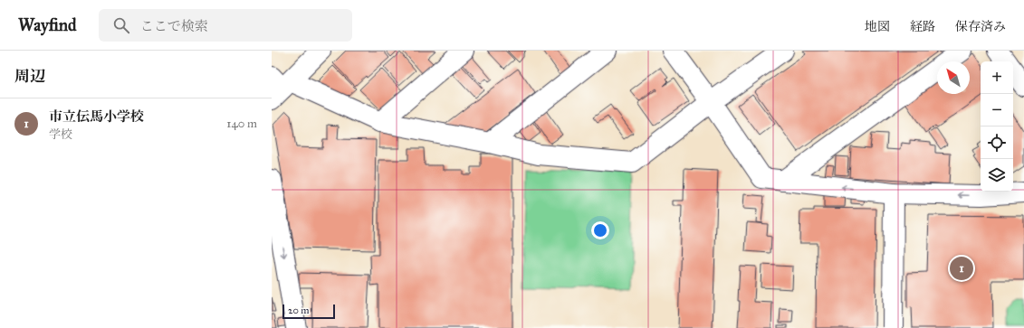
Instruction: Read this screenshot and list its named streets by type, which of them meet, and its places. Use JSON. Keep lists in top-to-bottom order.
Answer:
{
  "scale_bar": "20 m",
  "north": "top left",
  "page": {
    "header": "Wayfind",
    "search": "ここで検索",
    "nav": ["地図", "経路", "保存済み"],
    "heading": "周辺",
    "map_buttons": ["+", "−"],
    "list": [
      {
        "mark": "1",
        "name": "市立伝馬小学校",
        "note": "学校",
        "value": "140 m"
      }
    ],
    "pins": "1",
    "scale": "20 m"
  }
}
